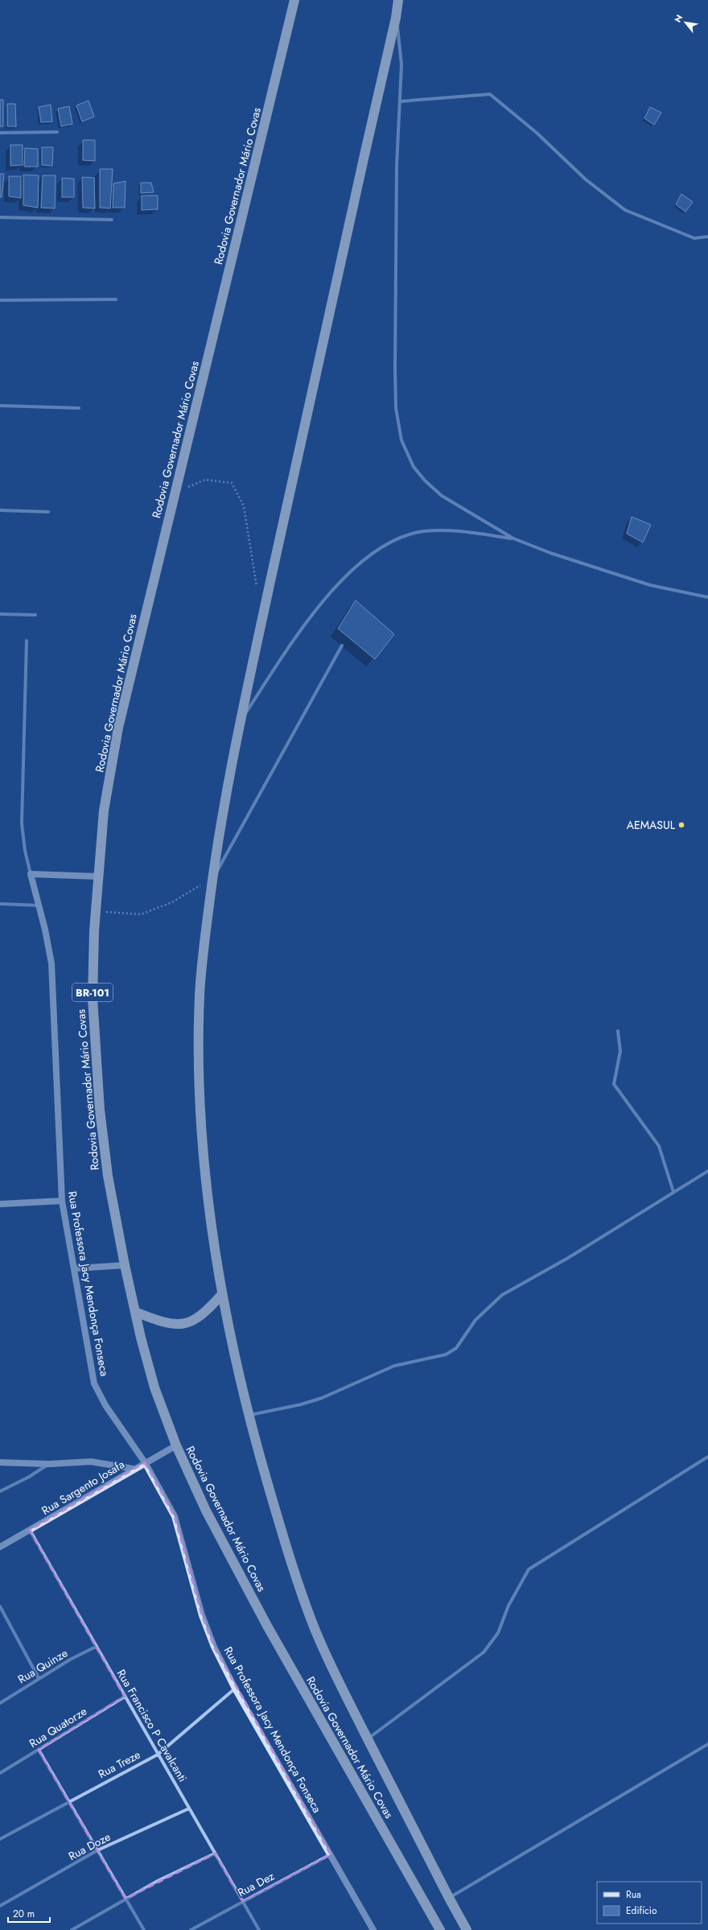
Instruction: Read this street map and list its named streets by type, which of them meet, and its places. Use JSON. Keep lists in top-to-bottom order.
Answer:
{
  "streets": {
    "highway": ["Rodovia Governador Mário Covas", "BR-101"],
    "main road": ["Rua Professora Jacy Mendonça Fonseca", "Rua Sargento Josafa"],
    "street": [
      "Rua Quinze",
      "Rua Francisco P Cavalcanti",
      "Rua Quatorze",
      "Rua Treze",
      "Rua Doze",
      "Rua Dez"
    ]
  },
  "crossings": [
    ["Rodovia Governador Mário Covas", "Rua Sargento Josafa"],
    ["Rua Professora Jacy Mendonça Fonseca", "Rua Sargento Josafa"],
    ["Rua Professora Jacy Mendonça Fonseca", "Rua Treze"],
    ["Rua Professora Jacy Mendonça Fonseca", "Rua Dez"],
    ["Rua Sargento Josafa", "Rua Francisco P Cavalcanti"],
    ["Rua Quinze", "Rua Francisco P Cavalcanti"],
    ["Rua Francisco P Cavalcanti", "Rua Quatorze"],
    ["Rua Francisco P Cavalcanti", "Rua Treze"],
    ["Rua Francisco P Cavalcanti", "Rua Doze"],
    ["Rua Francisco P Cavalcanti", "Rua Dez"]
  ],
  "places": ["AEMASUL"],
  "legend": ["Rua", "Edifício"],
  "scale_bar": "20 m",
  "north": "top left"
}
